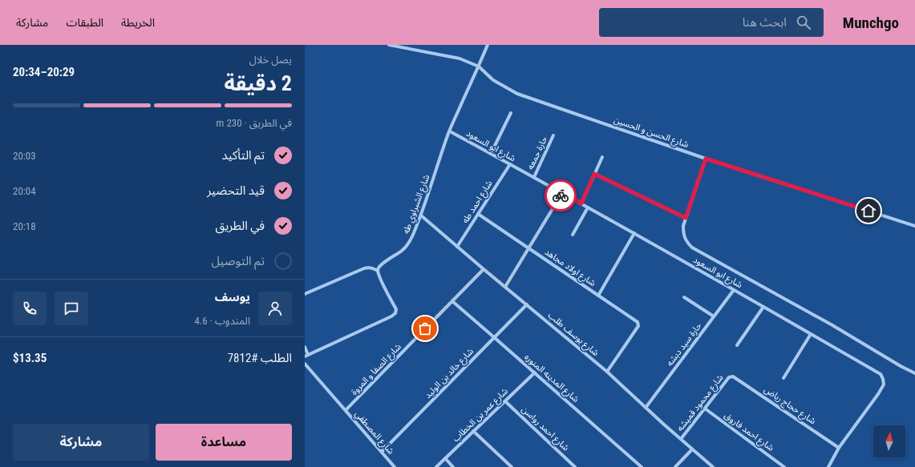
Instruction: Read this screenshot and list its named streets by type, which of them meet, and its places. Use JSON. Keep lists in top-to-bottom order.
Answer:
{
  "streets": {
    "street": [
      "شارع الحسن و الحسين",
      "شارع ابو السعود",
      "حارة جمعه",
      "شارع احمد طه",
      "شارع الشبراوي طه",
      "شارع اولاد مجاهد",
      "شارع يوسف طلب",
      "حارة سيد دبشه",
      "شارع الصفا و المروة",
      "شارع خالد بن الوليد",
      "شارع المدينه المنوره",
      "شارع محمود قميشه",
      "شارع حجاج رياض",
      "شارع عمر بن الخطاب",
      "شارع احمد رواسن",
      "شارع احمد فاروق",
      "شارع المصطفي"
    ]
  },
  "crossings": [
    ["شارع الحسن و الحسين", "شارع الشبراوي طه"],
    ["شارع ابو السعود", "حارة جمعه"],
    ["شارع ابو السعود", "شارع احمد طه"],
    ["شارع ابو السعود", "شارع الشبراوي طه"],
    ["شارع ابو السعود", "حارة سيد دبشه"],
    ["شارع ابو السعود", "شارع حجاج رياض"],
    ["شارع احمد طه", "شارع اولاد مجاهد"],
    ["شارع احمد طه", "شارع يوسف طلب"],
    ["شارع الشبراوي طه", "شارع يوسف طلب"],
    ["شارع اولاد مجاهد", "شارع يوسف طلب"],
    ["شارع يوسف طلب", "حارة سيد دبشه"],
    ["شارع يوسف طلب", "شارع الصفا و المروة"],
    ["شارع يوسف طلب", "شارع خالد بن الوليد"],
    ["شارع يوسف طلب", "شارع محمود قميشه"],
    ["شارع الصفا و المروة", "شارع المدينه المنوره"],
    ["شارع الصفا و المروة", "شارع المصطفي"],
    ["شارع خالد بن الوليد", "شارع المدينه المنوره"],
    ["شارع خالد بن الوليد", "شارع المصطفي"],
    ["شارع المدينه المنوره", "شارع عمر بن الخطاب"],
    ["شارع محمود قميشه", "شارع حجاج رياض"],
    ["شارع محمود قميشه", "شارع احمد فاروق"],
    ["شارع عمر بن الخطاب", "شارع احمد رواسن"]
  ],
  "north": "top",
  "page": {
    "header": "Munchgo",
    "search": "ابحث هنا",
    "nav": ["الخريطة", "الطبقات", "مشاركة"],
    "heading": ["2 دقيقة", "يصل خلال", "20:29–20:34"],
    "panel": [
      "يوسف",
      "المندوب · 4.6",
      "الطلب #7812",
      "$13.35"
    ],
    "bar": "في الطريق · 230 m",
    "list": [
      ["تم التأكيد", "20:03"],
      ["قيد التحضير", "20:04"],
      ["في الطريق", "20:18"],
      "تم التوصيل"
    ],
    "buttons": ["مساعدة", "مشاركة"]
  }
}
